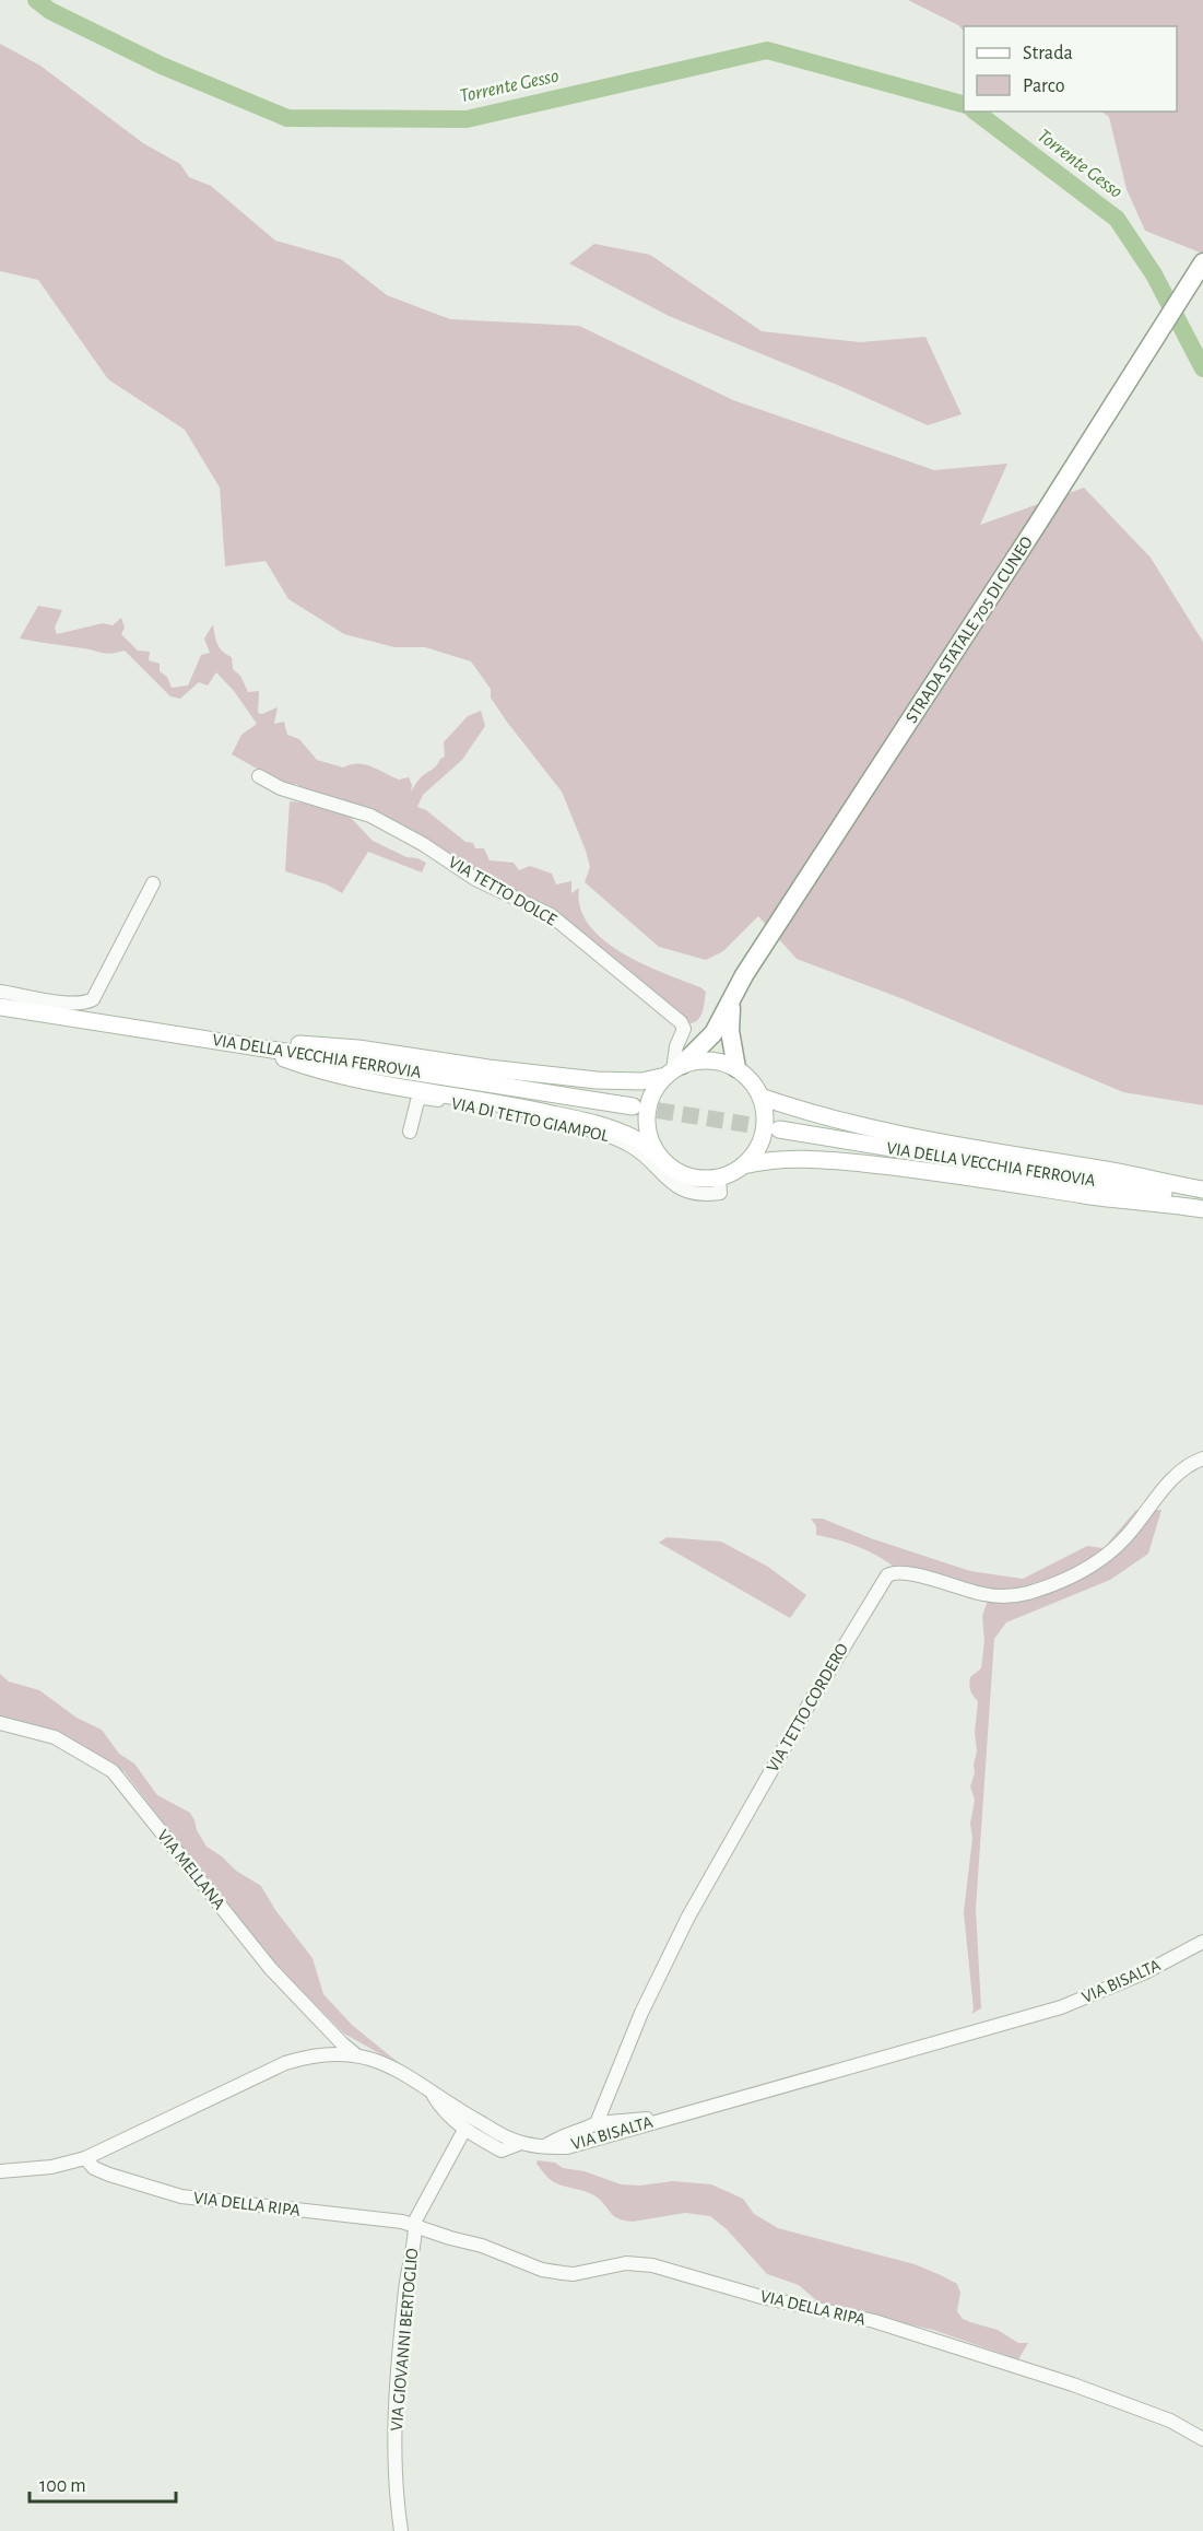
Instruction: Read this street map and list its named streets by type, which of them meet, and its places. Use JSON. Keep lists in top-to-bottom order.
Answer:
{
  "streets": {
    "highway": ["STRADA STATALE 705 DI CUNEO"],
    "main road": ["VIA DELLA VECCHIA FERROVIA"],
    "street": [
      "VIA TETTO DOLCE",
      "VIA DI TETTO GIAMPOL",
      "VIA TETTO CORDERO",
      "VIA MELLANA",
      "VIA BISALTA",
      "VIA DELLA RIPA",
      "VIA GIOVANNI BERTOGLIO"
    ]
  },
  "crossings": [
    ["STRADA STATALE 705 DI CUNEO", "VIA TETTO DOLCE"],
    ["STRADA STATALE 705 DI CUNEO", "VIA DI TETTO GIAMPOL"],
    ["VIA TETTO DOLCE", "VIA DI TETTO GIAMPOL"],
    ["VIA MELLANA", "VIA BISALTA"],
    ["VIA BISALTA", "VIA DELLA RIPA"],
    ["VIA DELLA RIPA", "VIA GIOVANNI BERTOGLIO"]
  ],
  "water": ["Torrente Gesso"],
  "legend": ["Strada", "Parco"],
  "scale_bar": "100 m"
}
